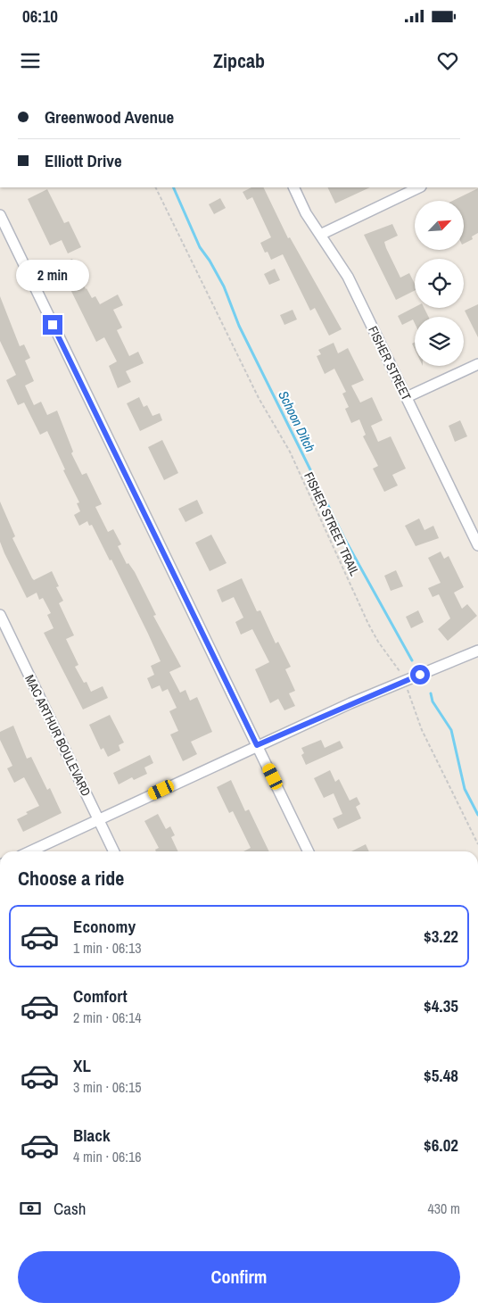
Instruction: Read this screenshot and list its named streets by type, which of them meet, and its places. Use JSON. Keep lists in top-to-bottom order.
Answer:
{
  "streets": {
    "street": ["FISHER STREET", "MAC ARTHUR BOULEVARD"],
    "path": ["FISHER STREET TRAIL"]
  },
  "water": ["Schoon Ditch"],
  "north": "top right",
  "page": {
    "status": "06:10",
    "header": "Zipcab",
    "banner": ["Greenwood Avenue", "Elliott Drive"],
    "bubble": "2 min",
    "heading": "Choose a ride",
    "list": [
      {
        "name": "Economy",
        "note": "1 min · 06:13",
        "value": "$3.22"
      },
      {
        "name": "Comfort",
        "note": "2 min · 06:14",
        "value": "$4.35"
      },
      {
        "name": "XL",
        "note": "3 min · 06:15",
        "value": "$5.48"
      },
      {
        "name": "Black",
        "note": "4 min · 06:16",
        "value": "$6.02"
      }
    ],
    "pay": ["Cash", "430 m"],
    "buttons": "Confirm"
  }
}
